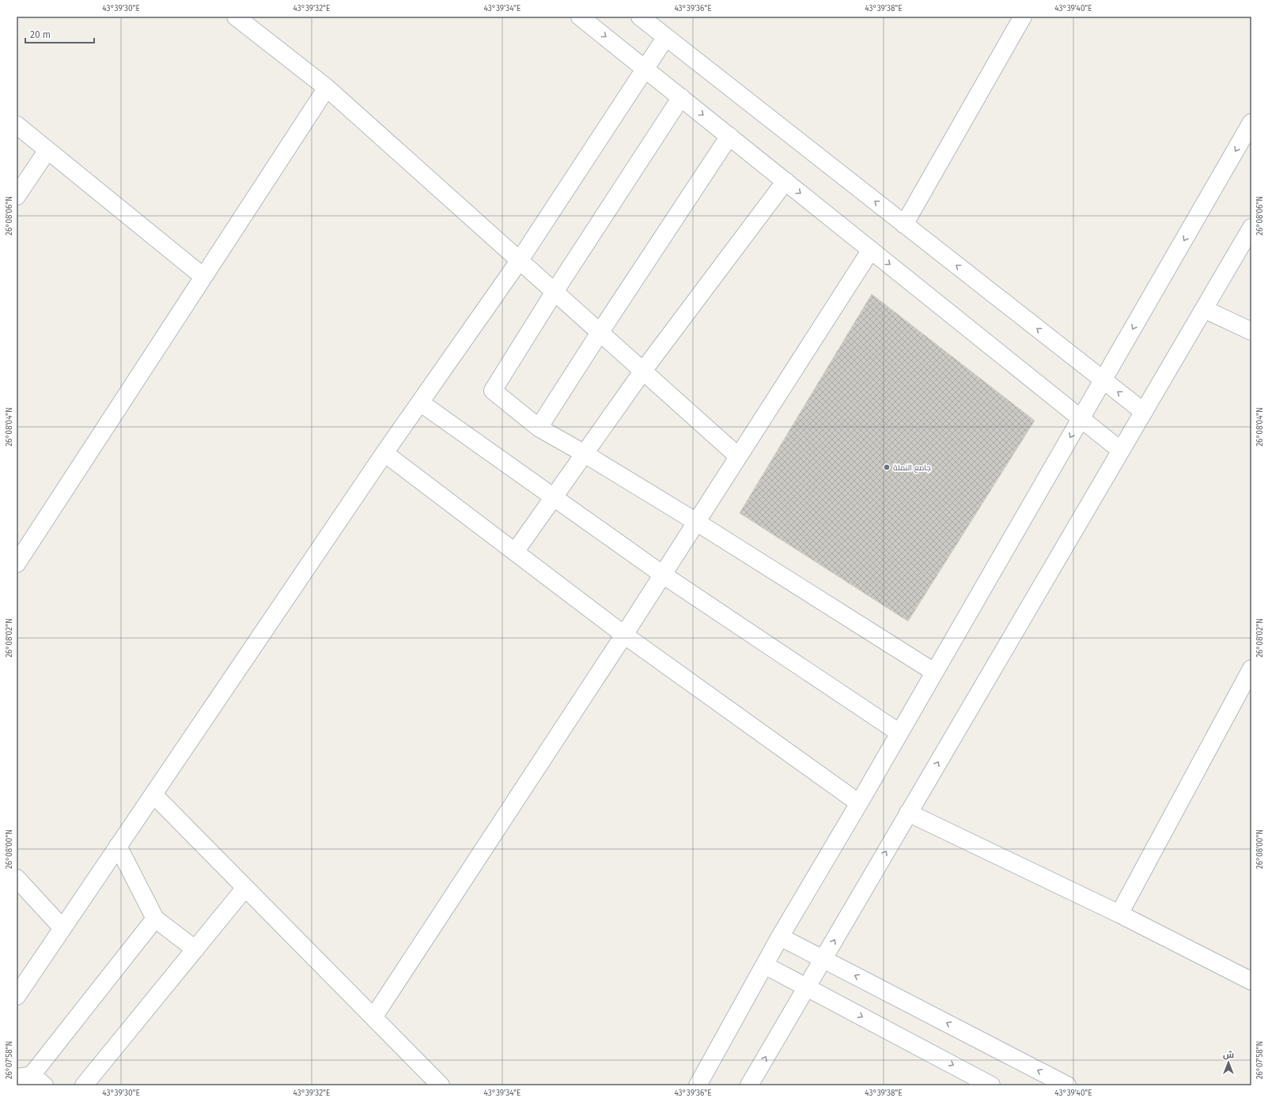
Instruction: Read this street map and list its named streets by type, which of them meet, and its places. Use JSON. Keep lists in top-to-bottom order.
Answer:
{
  "places": ["جامع النملة"],
  "scale_bar": "20 m",
  "north": "top",
  "coordinates": [
    "43°39'30\"E",
    "43°39'32\"E",
    "43°39'34\"E",
    "43°39'36\"E",
    "43°39'38\"E",
    "43°39'40\"E",
    "26°08'06\"N",
    "26°08'04\"N",
    "26°08'02\"N",
    "26°08'00\"N",
    "26°07'58\"N"
  ]
}
